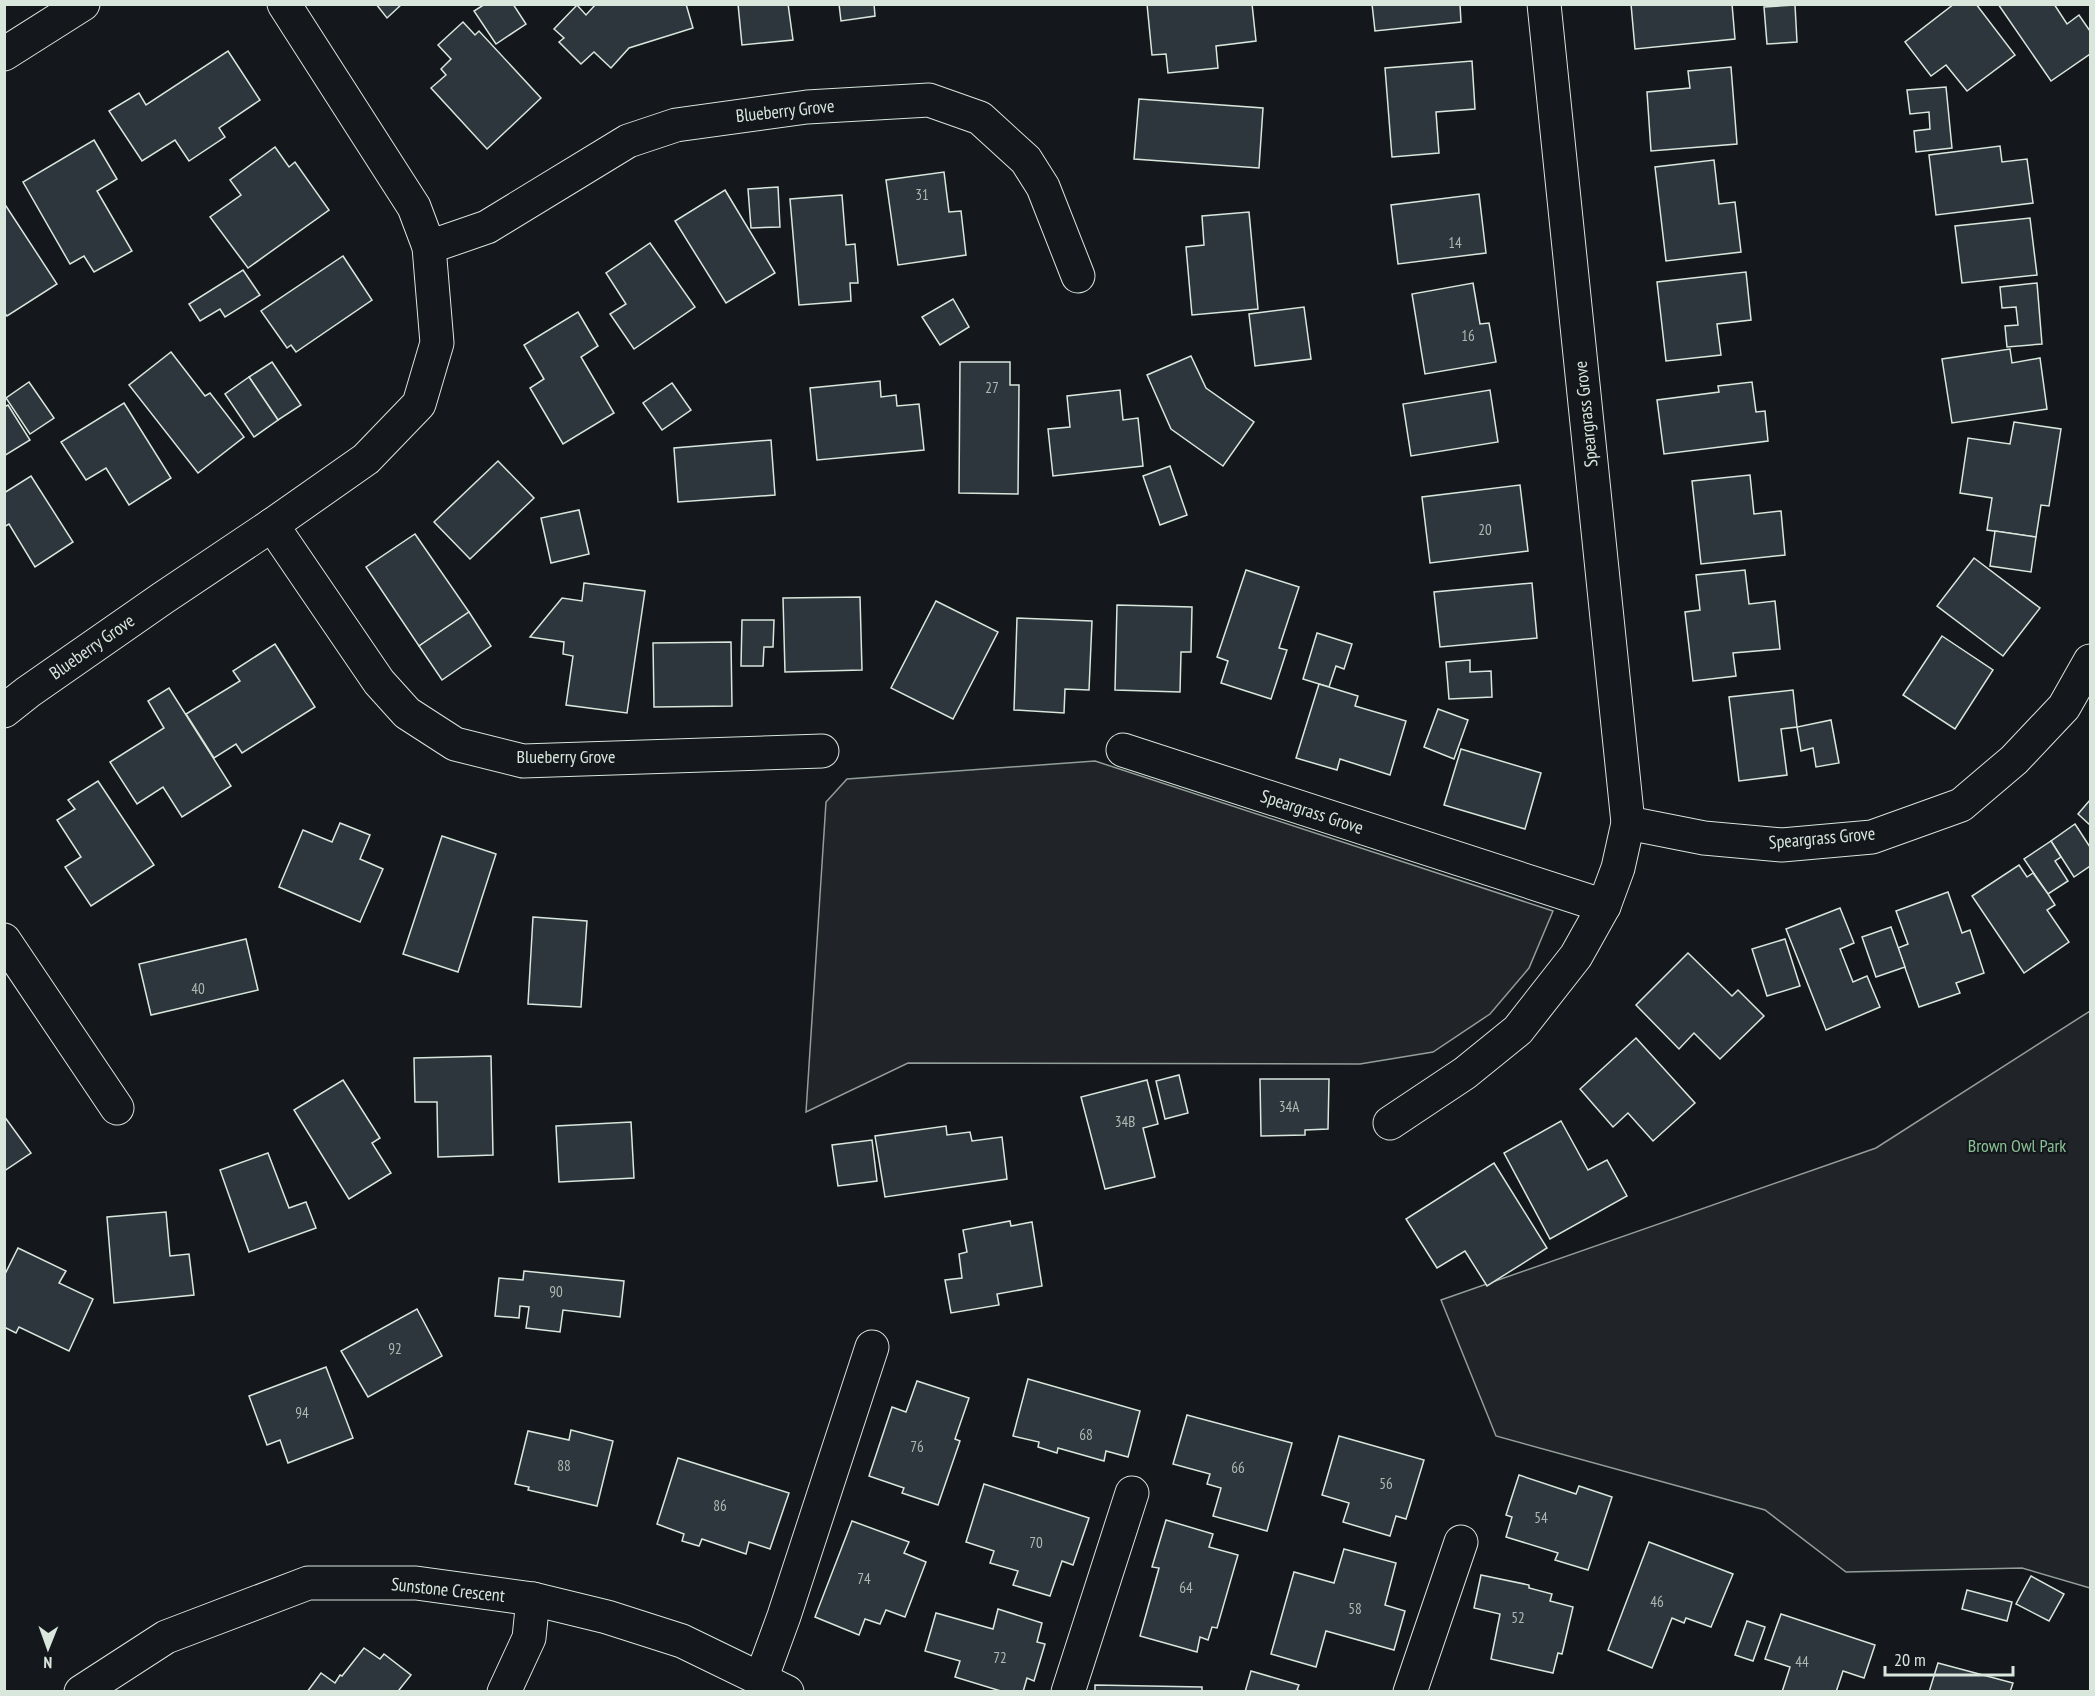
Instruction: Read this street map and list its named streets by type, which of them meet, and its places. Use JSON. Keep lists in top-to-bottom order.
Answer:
{
  "streets": {
    "street": ["Blueberry Grove", "Speargrass Grove", "Sunstone Crescent"]
  },
  "parks": ["Brown Owl Park"],
  "house_numbers": [
    "31",
    "14",
    "16",
    "27",
    "20",
    "40",
    "34A",
    "34B",
    "90",
    "92",
    "94",
    "68",
    "76",
    "88",
    "66",
    "56",
    "86",
    "54",
    "70",
    "74",
    "64",
    "46",
    "58",
    "52",
    "72",
    "44"
  ],
  "scale_bar": "20 m",
  "north": "bottom"
}
